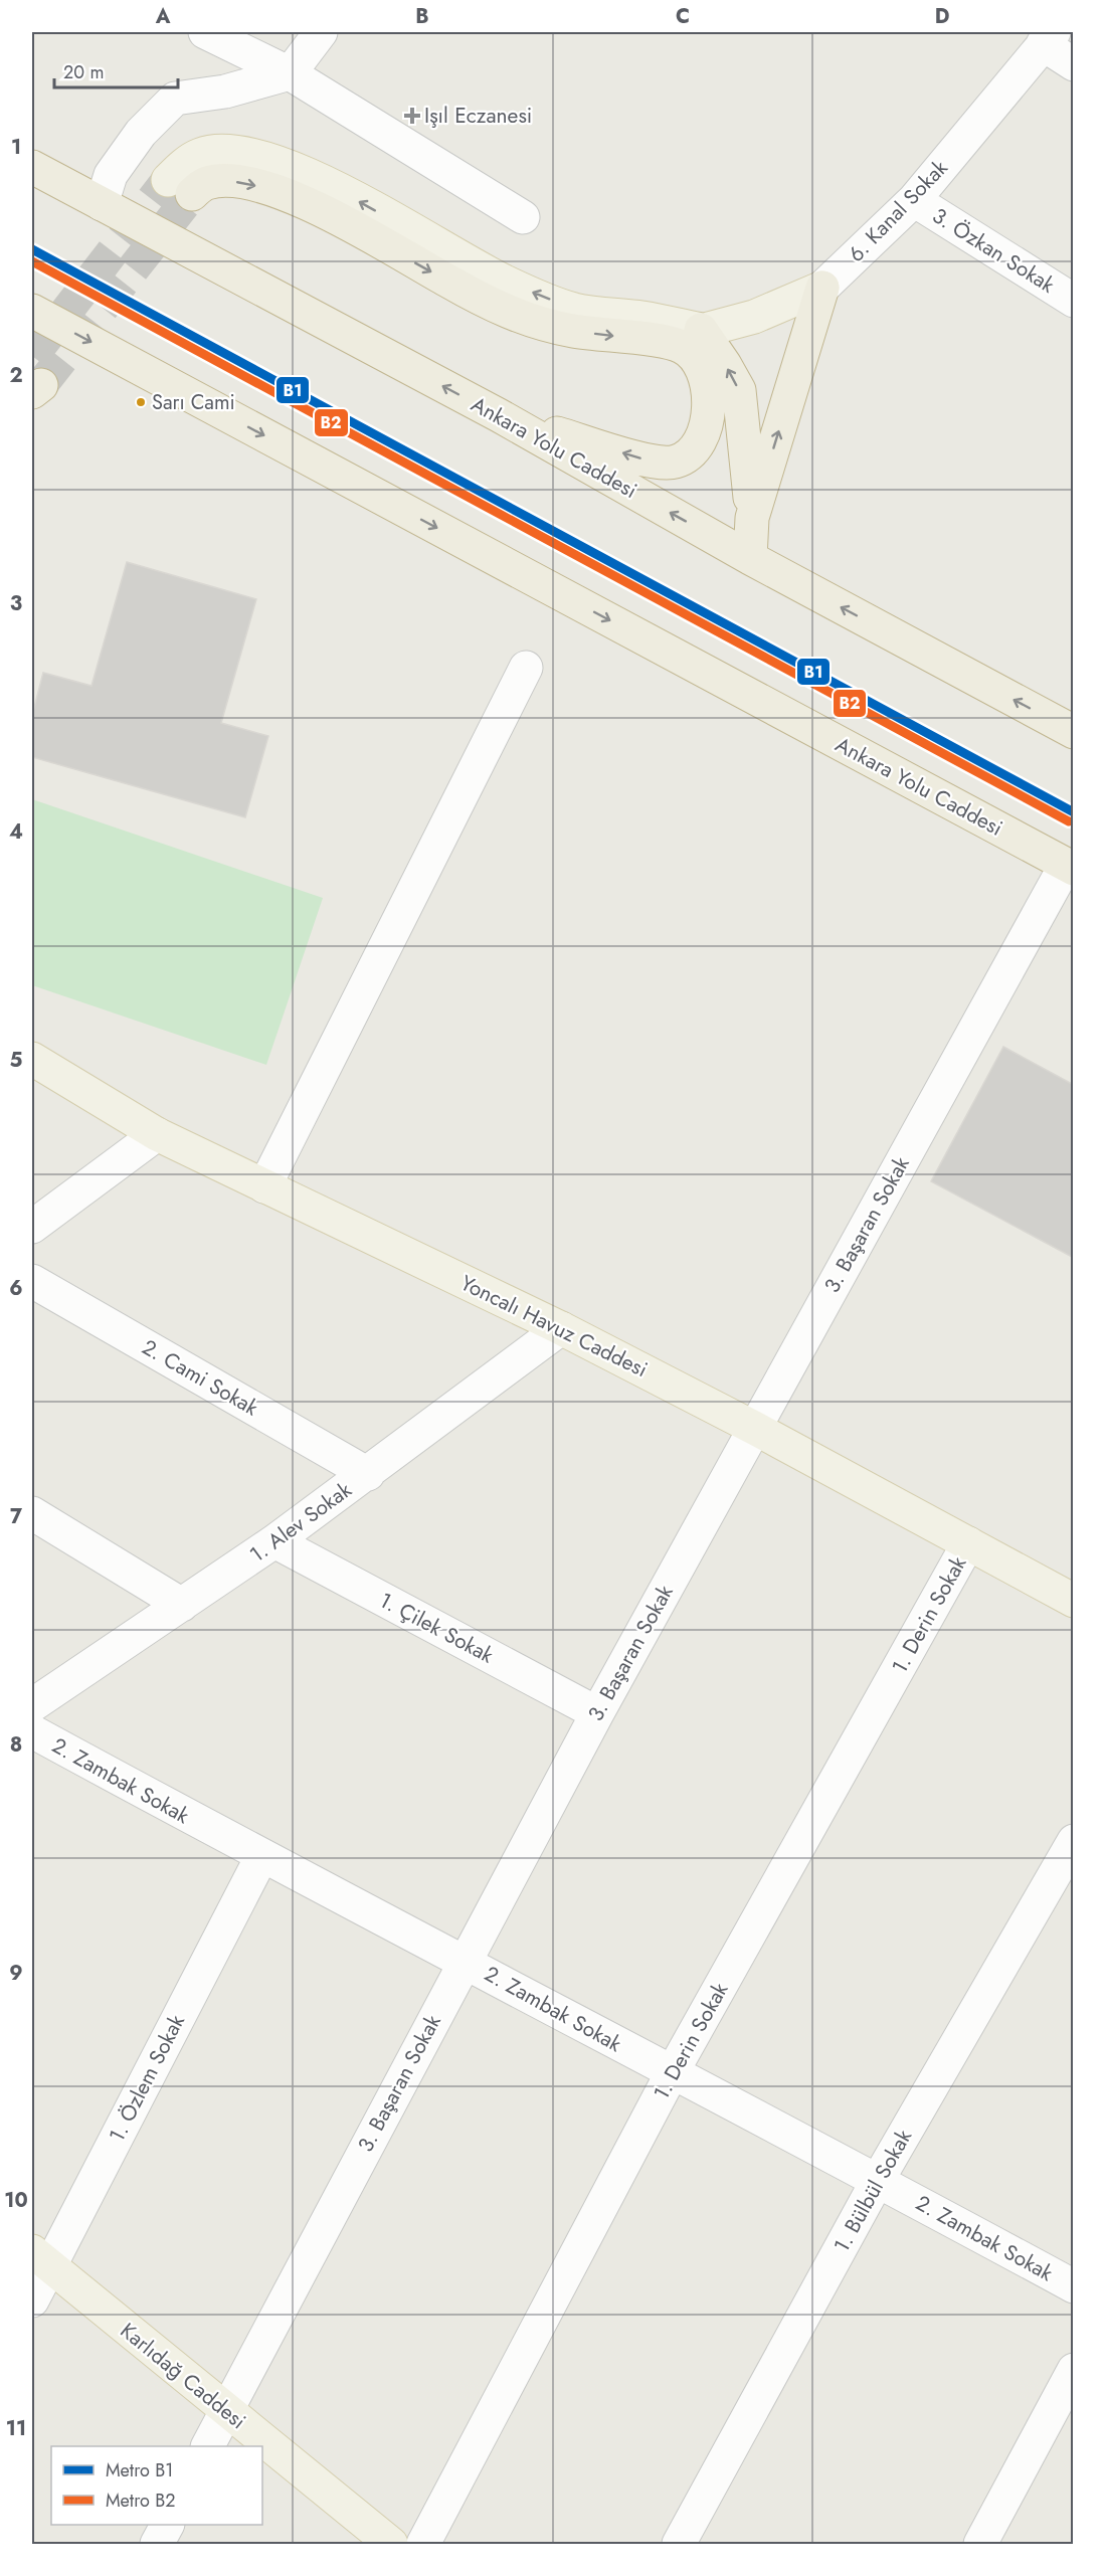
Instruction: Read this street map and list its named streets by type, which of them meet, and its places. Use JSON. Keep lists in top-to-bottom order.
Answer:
{
  "streets": {
    "highway": ["Ankara Yolu Caddesi"],
    "main road": ["6. Kanal Sokak", "Yoncalı Havuz Caddesi", "Karlıdağ Caddesi"],
    "street": [
      "3. Özkan Sokak",
      "3. Başaran Sokak",
      "2. Cami Sokak",
      "1. Alev Sokak",
      "1. Derin Sokak",
      "1. Çilek Sokak",
      "2. Zambak Sokak",
      "1. Özlem Sokak",
      "1. Bülbül Sokak"
    ]
  },
  "crossings": [
    ["6. Kanal Sokak", "3. Özkan Sokak"],
    ["Ankara Yolu Caddesi", "3. Başaran Sokak"],
    ["3. Başaran Sokak", "Yoncalı Havuz Caddesi"],
    ["3. Başaran Sokak", "1. Çilek Sokak"],
    ["3. Başaran Sokak", "2. Zambak Sokak"],
    ["3. Başaran Sokak", "Karlıdağ Caddesi"],
    ["Yoncalı Havuz Caddesi", "1. Alev Sokak"],
    ["Yoncalı Havuz Caddesi", "1. Derin Sokak"],
    ["2. Cami Sokak", "1. Alev Sokak"],
    ["1. Alev Sokak", "1. Çilek Sokak"],
    ["1. Derin Sokak", "2. Zambak Sokak"],
    ["2. Zambak Sokak", "1. Özlem Sokak"],
    ["2. Zambak Sokak", "1. Bülbül Sokak"],
    ["1. Özlem Sokak", "Karlıdağ Caddesi"]
  ],
  "places": {
    "health": ["Işıl Eczanesi"],
    "other": ["Sarı Cami"]
  },
  "lines": ["metro line B1", "metro line B2"],
  "legend": ["Metro B1", "Metro B2"],
  "scale_bar": "20 m",
  "grid": {
    "columns": [
      "A",
      "B",
      "C",
      "D"
    ],
    "rows": [
      "1",
      "2",
      "3",
      "4",
      "5",
      "6",
      "7",
      "8",
      "9",
      "10",
      "11"
    ]
  }
}
